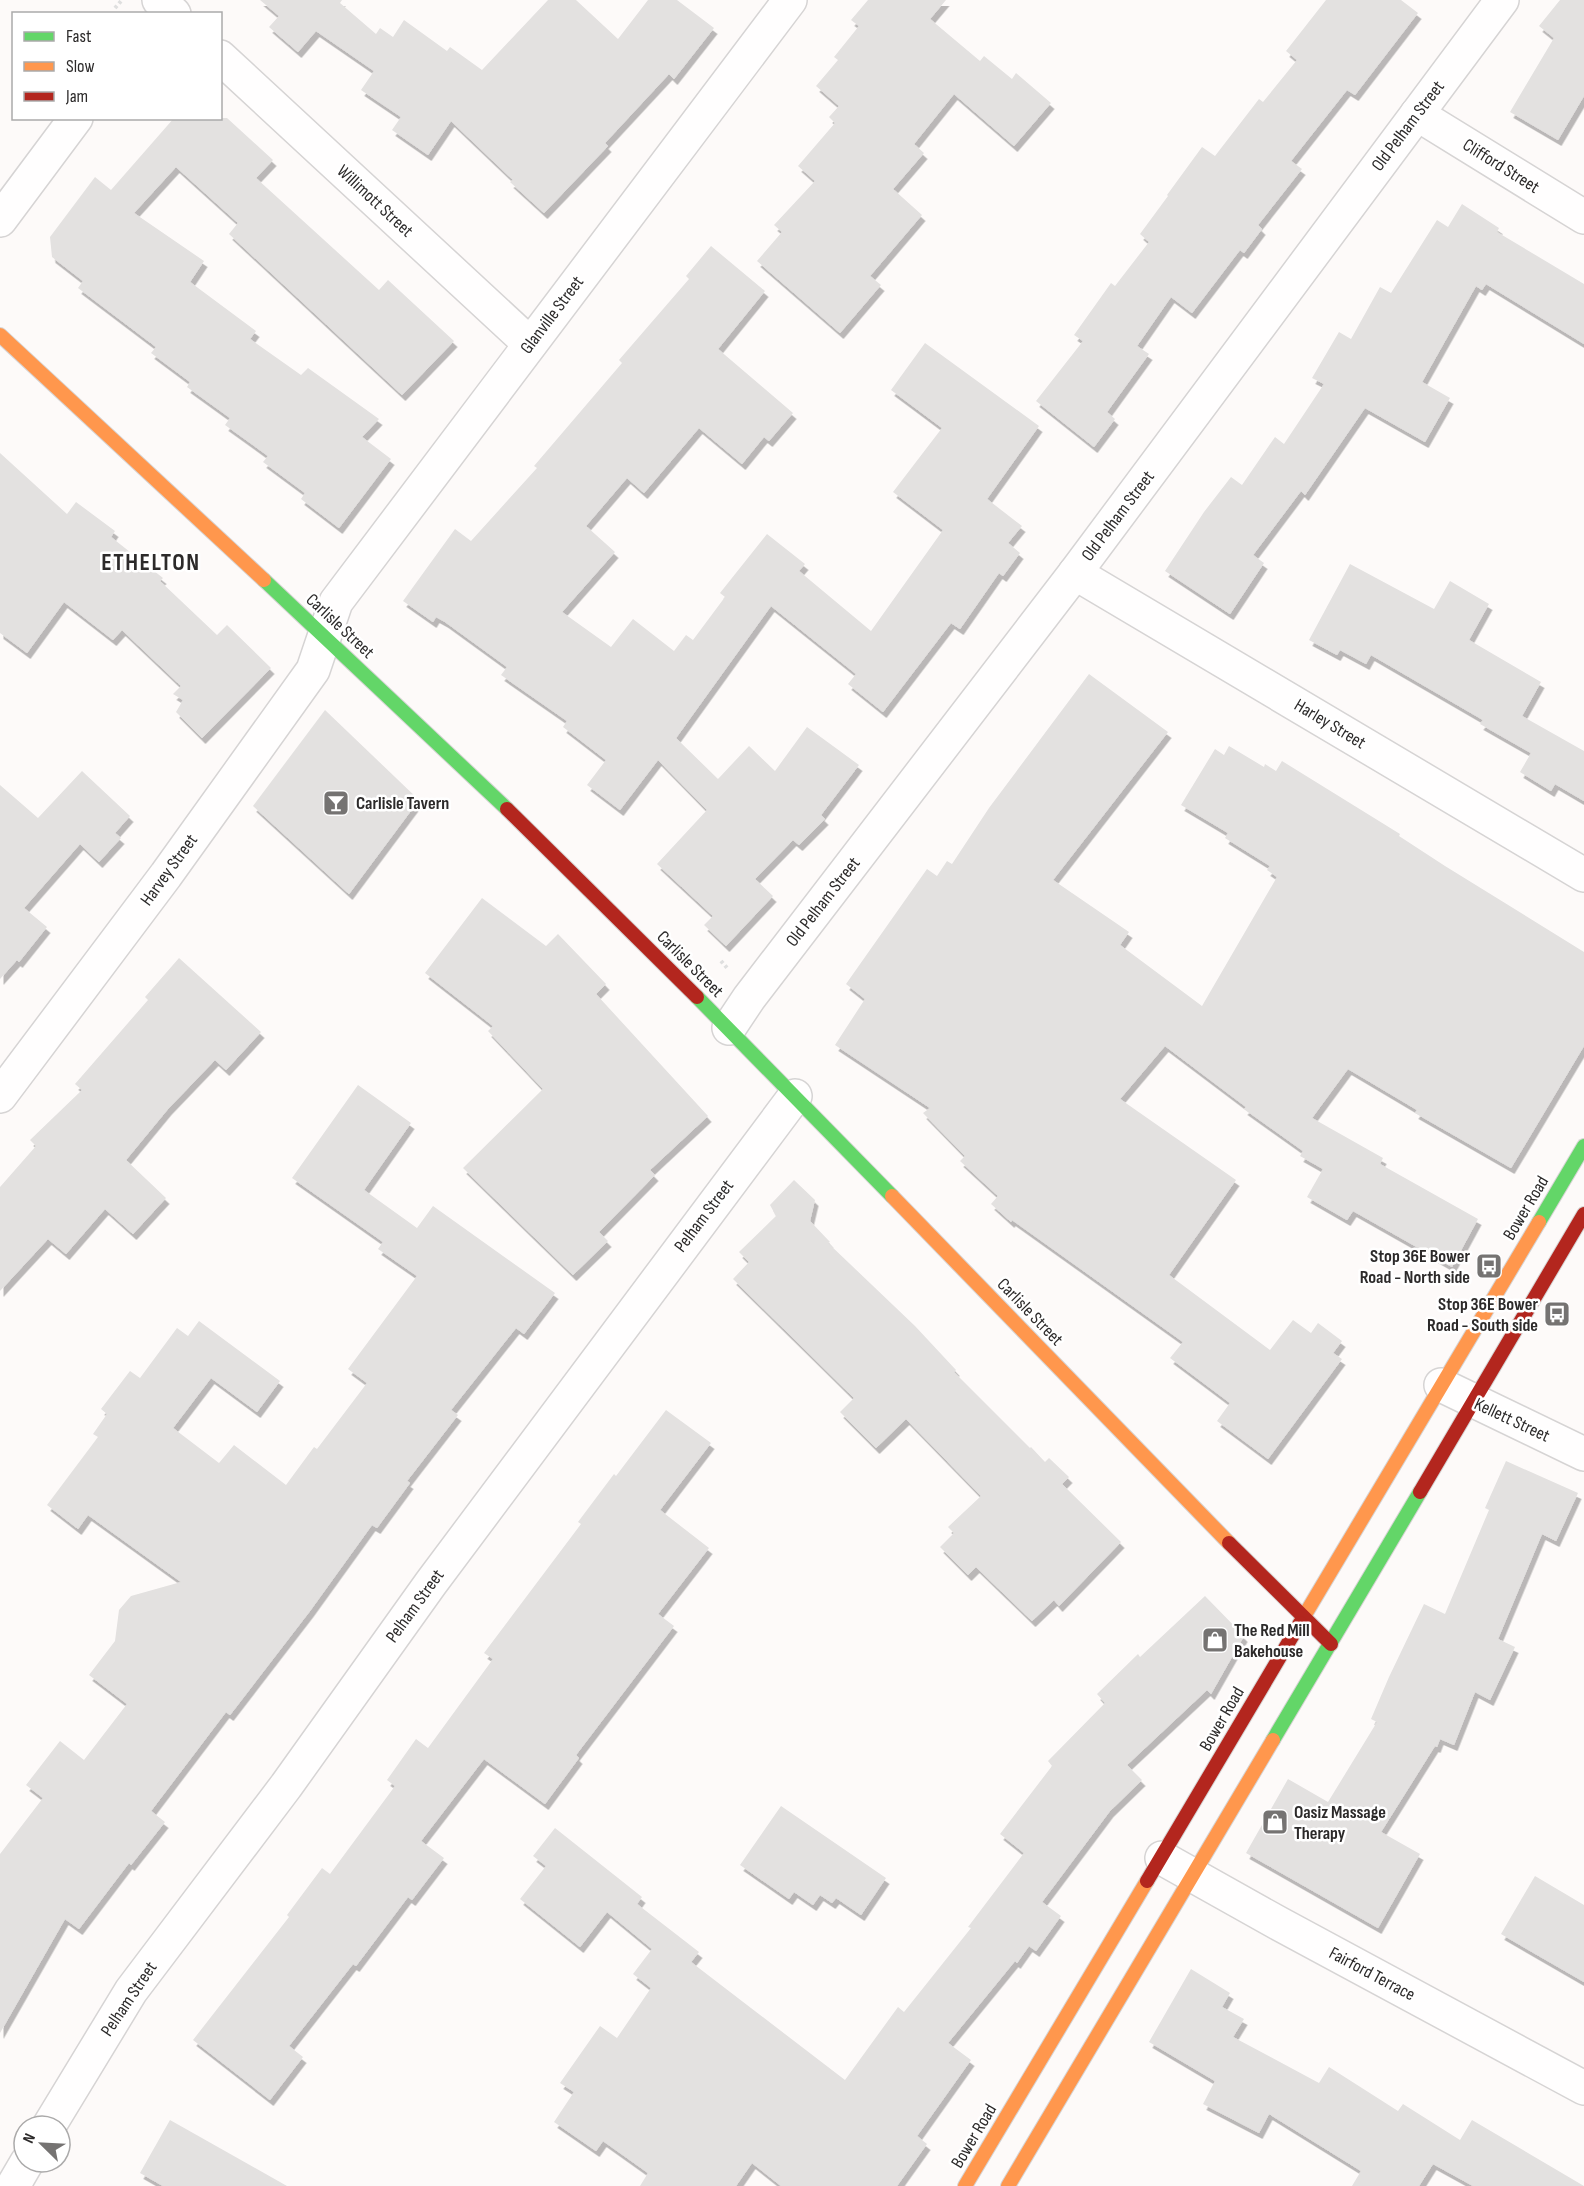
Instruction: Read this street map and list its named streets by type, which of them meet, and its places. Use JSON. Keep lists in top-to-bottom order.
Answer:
{
  "streets": {
    "main road": ["Carlisle Street", "Bower Road"],
    "street": [
      "Old Pelham Street",
      "Clifford Street",
      "Willimott Street",
      "Glanville Street",
      "Harley Street",
      "Harvey Street",
      "Pelham Street",
      "Kellett Street",
      "Fairford Terrace"
    ]
  },
  "crossings": [
    ["Old Pelham Street", "Clifford Street"],
    ["Old Pelham Street", "Carlisle Street"],
    ["Old Pelham Street", "Harley Street"],
    ["Willimott Street", "Glanville Street"],
    ["Glanville Street", "Carlisle Street"],
    ["Glanville Street", "Harvey Street"],
    ["Carlisle Street", "Harvey Street"],
    ["Carlisle Street", "Bower Road"],
    ["Carlisle Street", "Pelham Street"],
    ["Bower Road", "Kellett Street"],
    ["Bower Road", "Fairford Terrace"]
  ],
  "districts": ["ETHELTON"],
  "places": {
    "bar": ["Carlisle Tavern"],
    "bus stop": ["Stop 36E Bower Road - North side", "Stop 36E Bower Road - South side"],
    "shop": ["The Red Mill Bakehouse", "Oasiz Massage Therapy"]
  },
  "legend": ["Fast", "Slow", "Jam"],
  "north": "top left"
}
